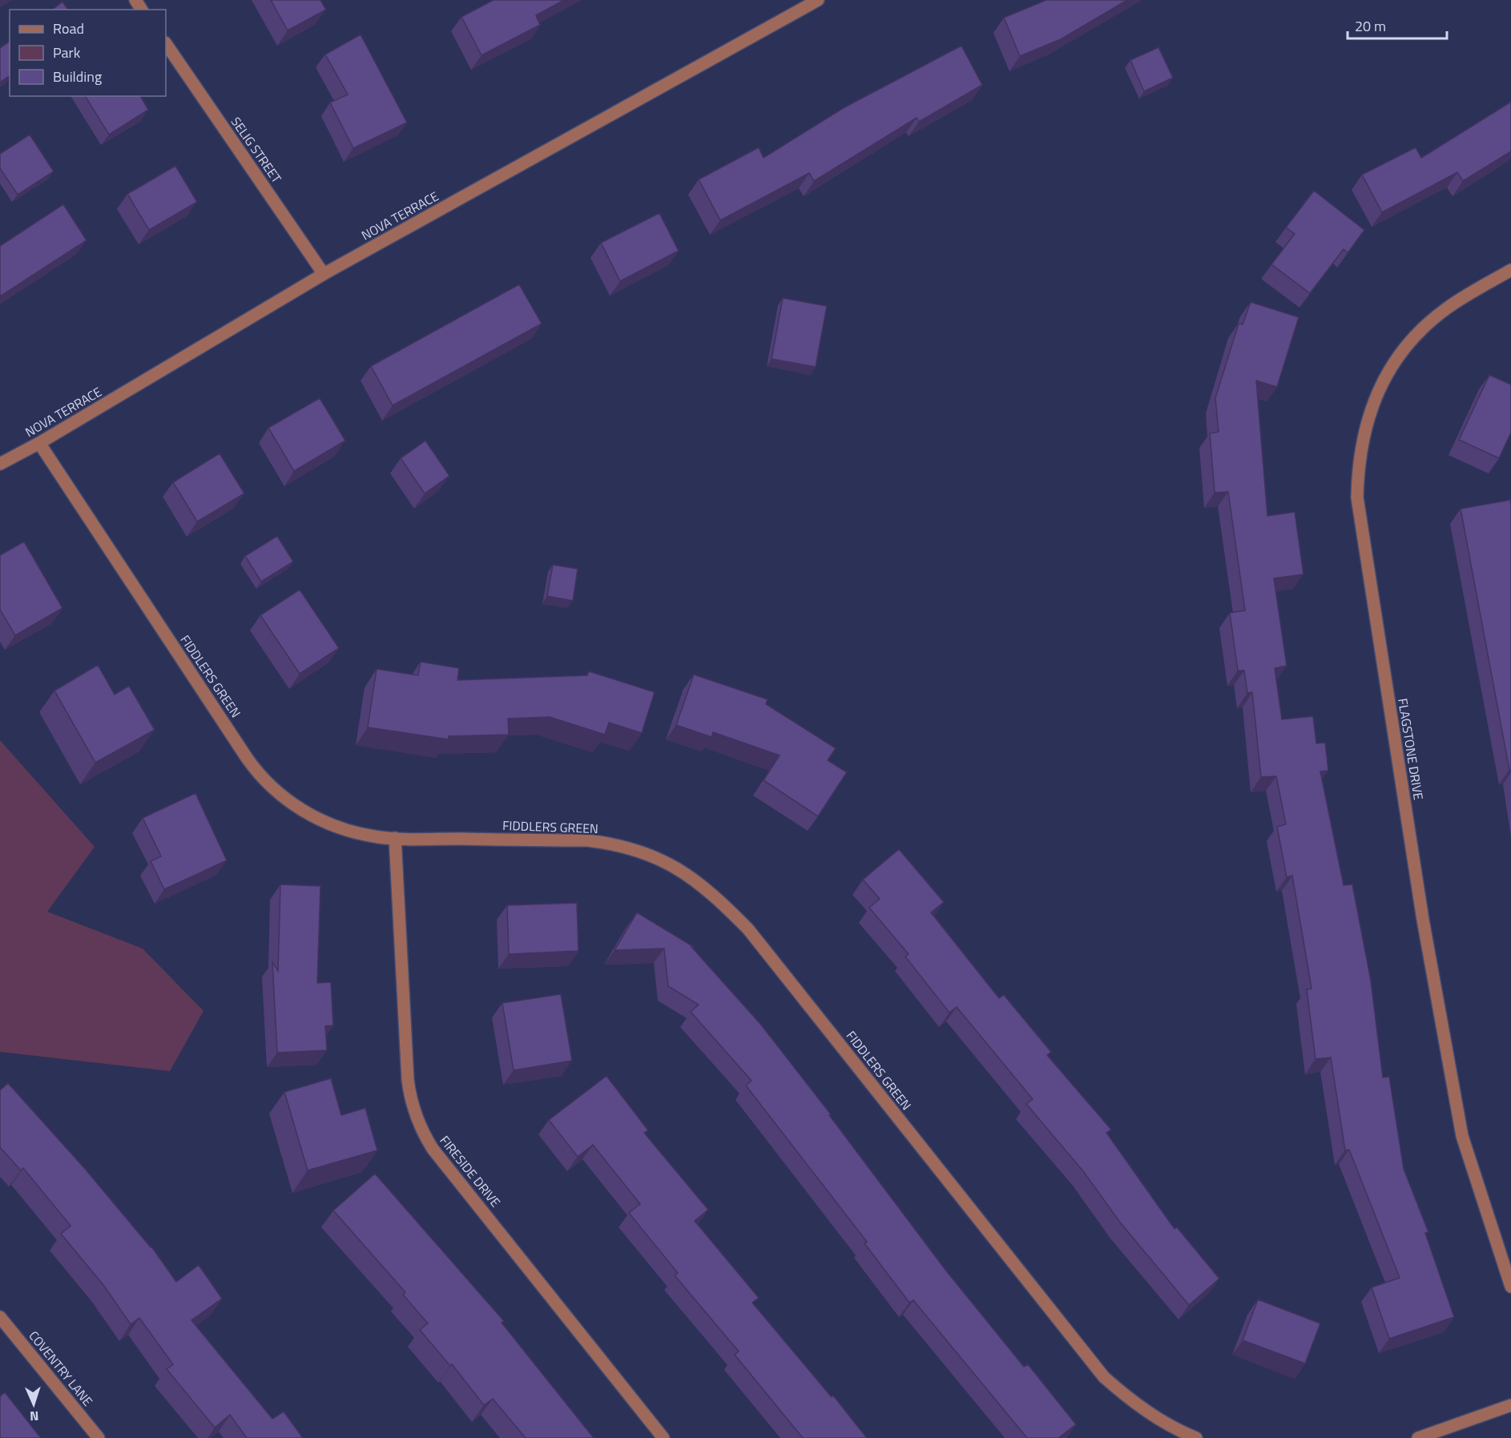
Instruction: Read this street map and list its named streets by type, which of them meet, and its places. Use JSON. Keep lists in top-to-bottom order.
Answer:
{
  "streets": {
    "street": [
      "SELIG STREET",
      "NOVA TERRACE",
      "FIDDLERS GREEN",
      "FLAGSTONE DRIVE",
      "FIRESIDE DRIVE",
      "COVENTRY LANE"
    ]
  },
  "crossings": [
    ["SELIG STREET", "NOVA TERRACE"],
    ["NOVA TERRACE", "FIDDLERS GREEN"],
    ["FIDDLERS GREEN", "FIRESIDE DRIVE"]
  ],
  "legend": ["Road", "Park", "Building"],
  "scale_bar": "20 m",
  "north": "bottom"
}
